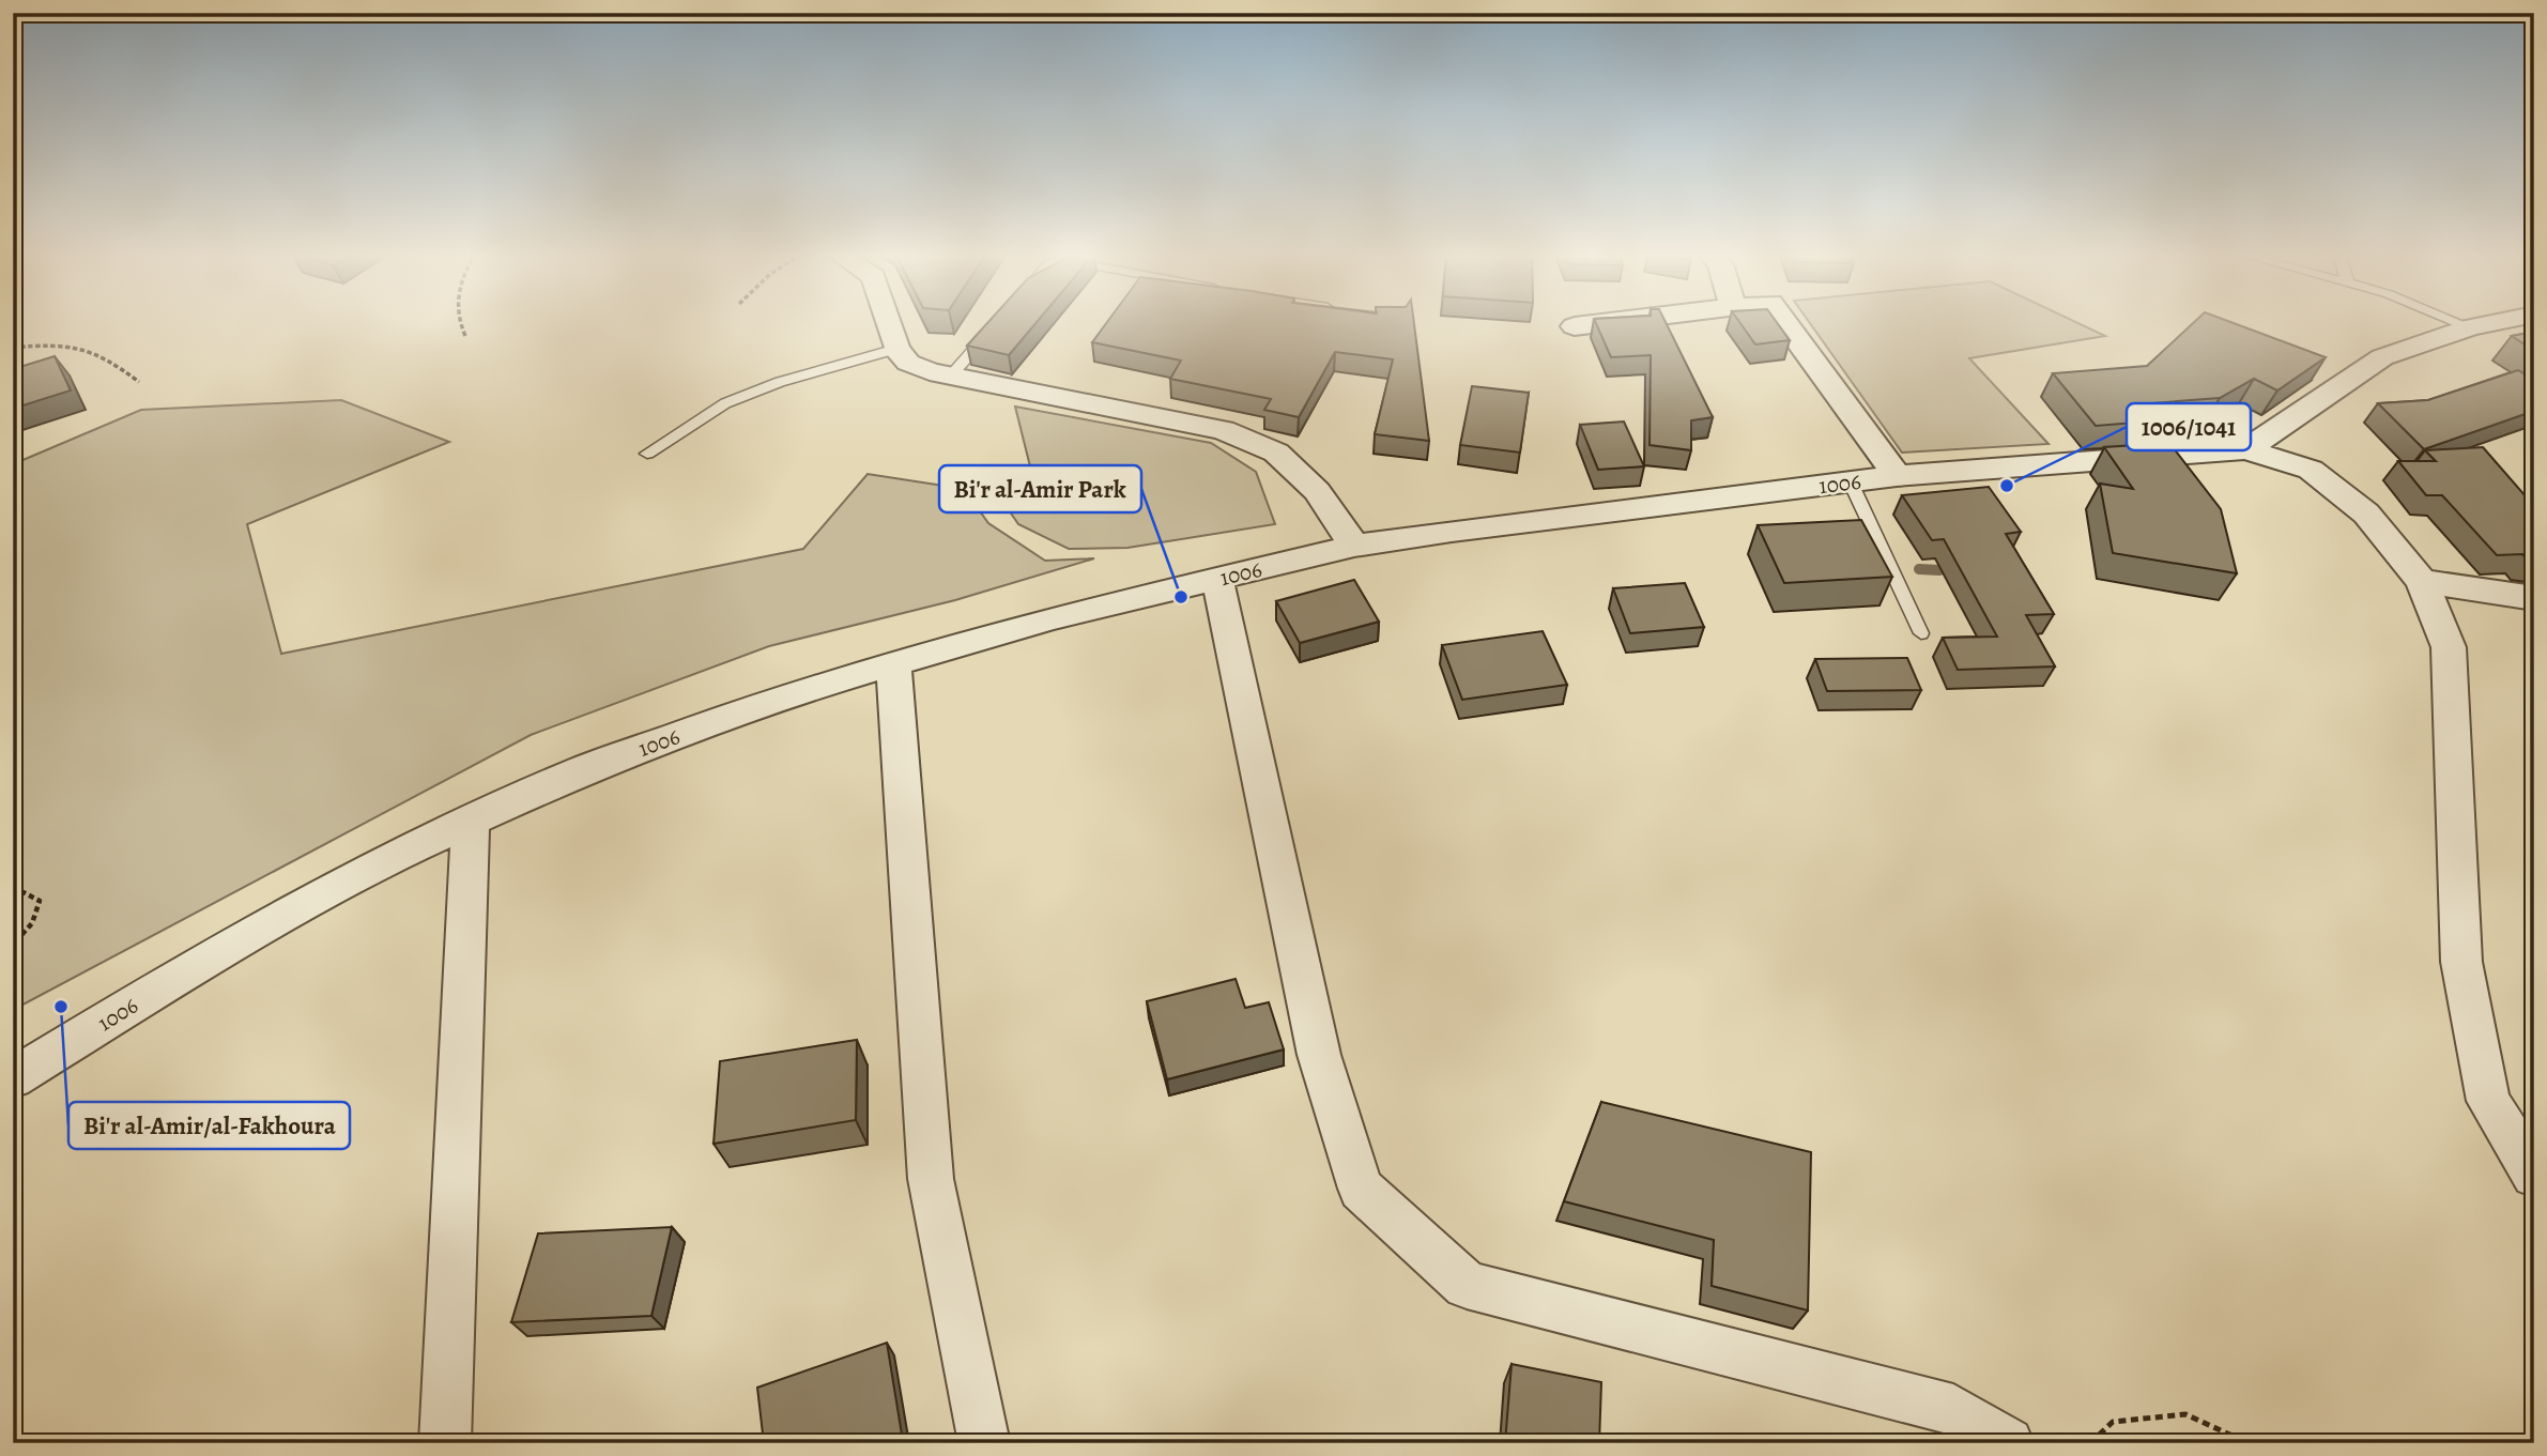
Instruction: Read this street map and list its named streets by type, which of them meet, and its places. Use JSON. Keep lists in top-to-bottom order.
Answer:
{
  "streets": {
    "street": ["1006"]
  },
  "places": ["1006/1041", "Bi'r al-Amir Park", "Bi'r al-Amir/al-Fakhoura"]
}
